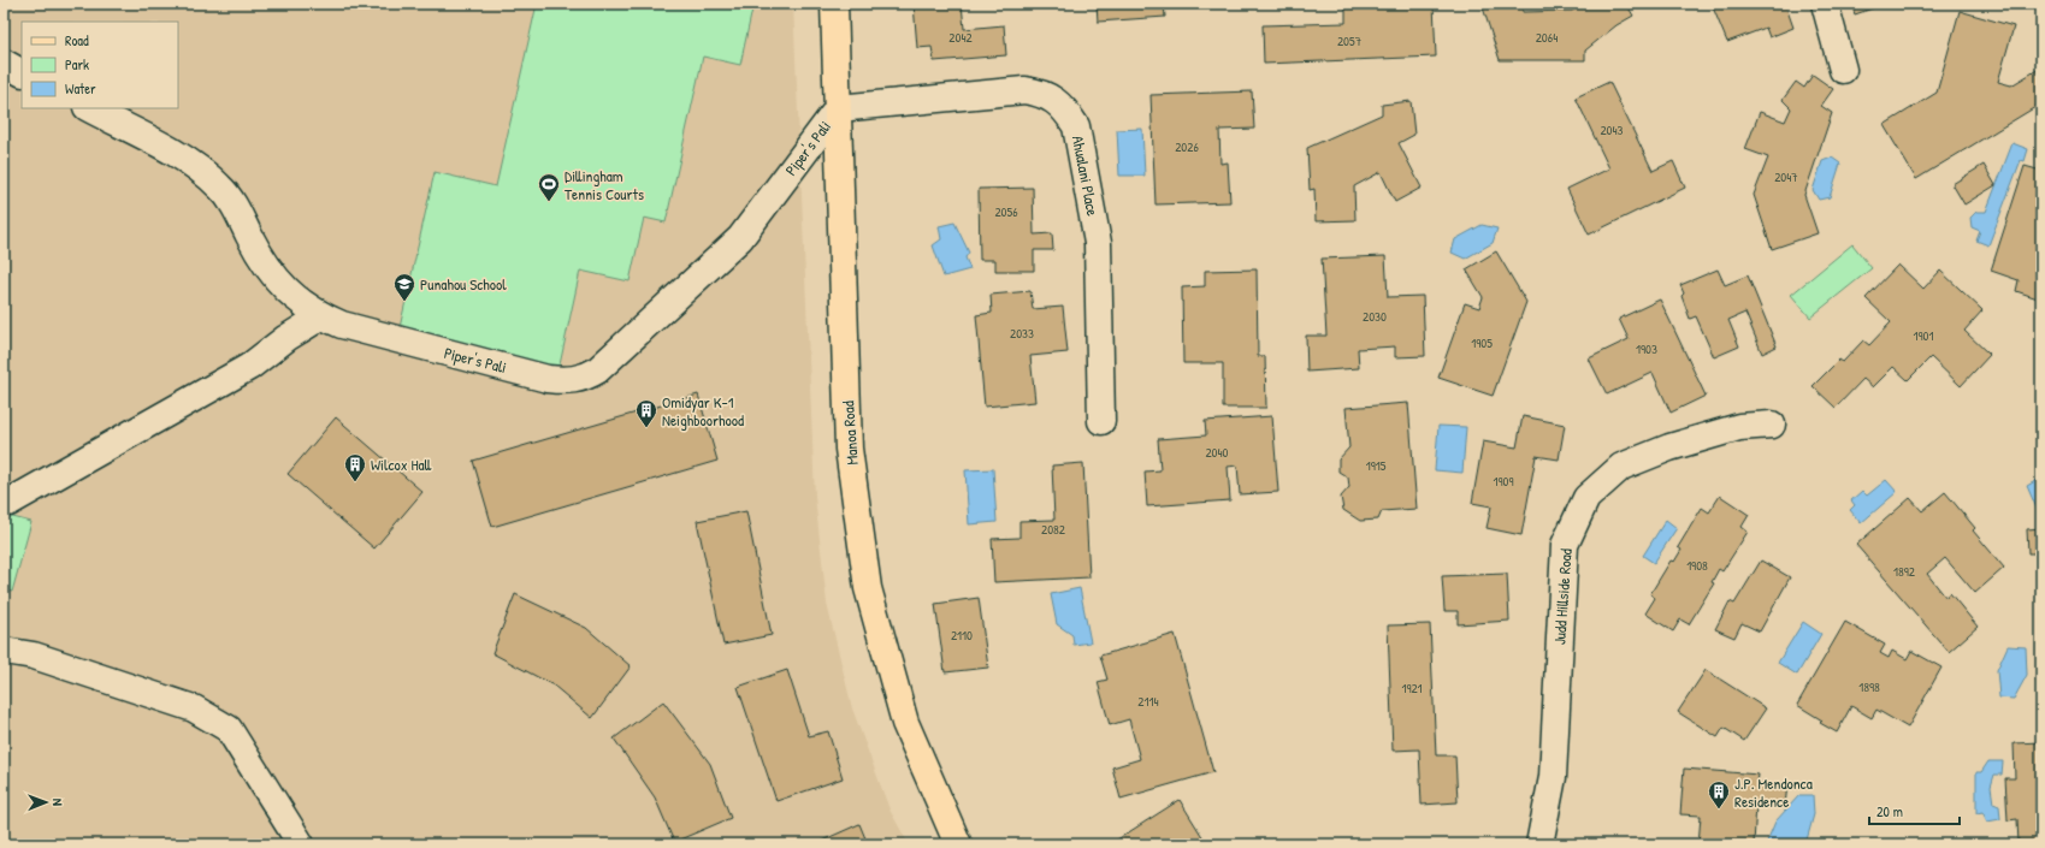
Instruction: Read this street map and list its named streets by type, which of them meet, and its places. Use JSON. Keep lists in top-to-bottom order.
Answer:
{
  "streets": {
    "main road": ["Manoa Road"],
    "street": ["Piper's Pali", "Ahualani Place", "Judd Hillside Road"]
  },
  "crossings": [
    ["Piper's Pali", "Ahualani Place"],
    ["Piper's Pali", "Manoa Road"],
    ["Ahualani Place", "Manoa Road"]
  ],
  "places": {
    "sports": ["Dillingham Tennis Courts"],
    "school or university": ["Punahou School"],
    "building": ["Omidyar K-1 Neighboorhood", "Wilcox Hall", "J.P. Mendonca Residence"]
  },
  "house_numbers": [
    "2042",
    "2064",
    "2057",
    "2043",
    "2026",
    "2047",
    "2056",
    "2030",
    "2033",
    "1901",
    "1905",
    "1903",
    "2040",
    "1915",
    "1909",
    "2082",
    "1908",
    "1892",
    "2110",
    "1898",
    "1921",
    "2114"
  ],
  "legend": ["Road", "Park", "Water"],
  "scale_bar": "20 m",
  "north": "right"
}
